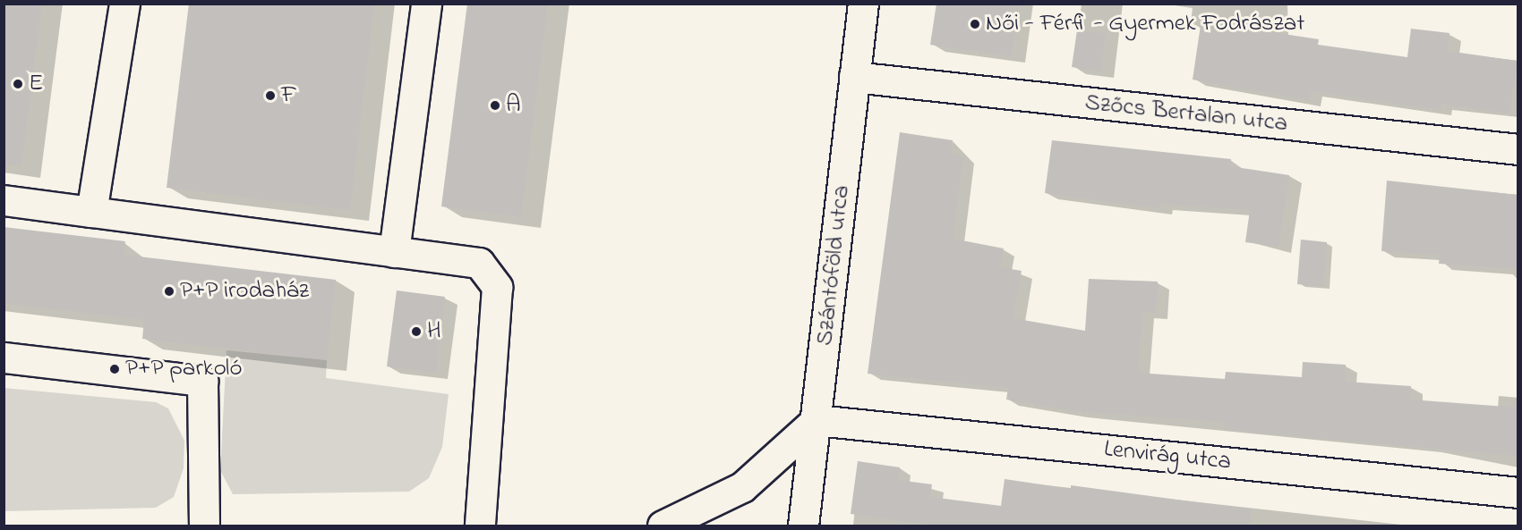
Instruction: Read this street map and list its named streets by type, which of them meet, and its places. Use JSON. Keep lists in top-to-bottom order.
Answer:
{
  "streets": {
    "street": ["Szőcs Bertalan utca", "Szántóföld utca", "Lenvirág utca"]
  },
  "crossings": [
    ["Szőcs Bertalan utca", "Szántóföld utca"],
    ["Szántóföld utca", "Lenvirág utca"]
  ],
  "places": [
    "Női - Férfi - Gyermek Fodrászat",
    "E",
    "F",
    "A",
    "P+P irodaház",
    "H",
    "P+P parkoló"
  ]
}
